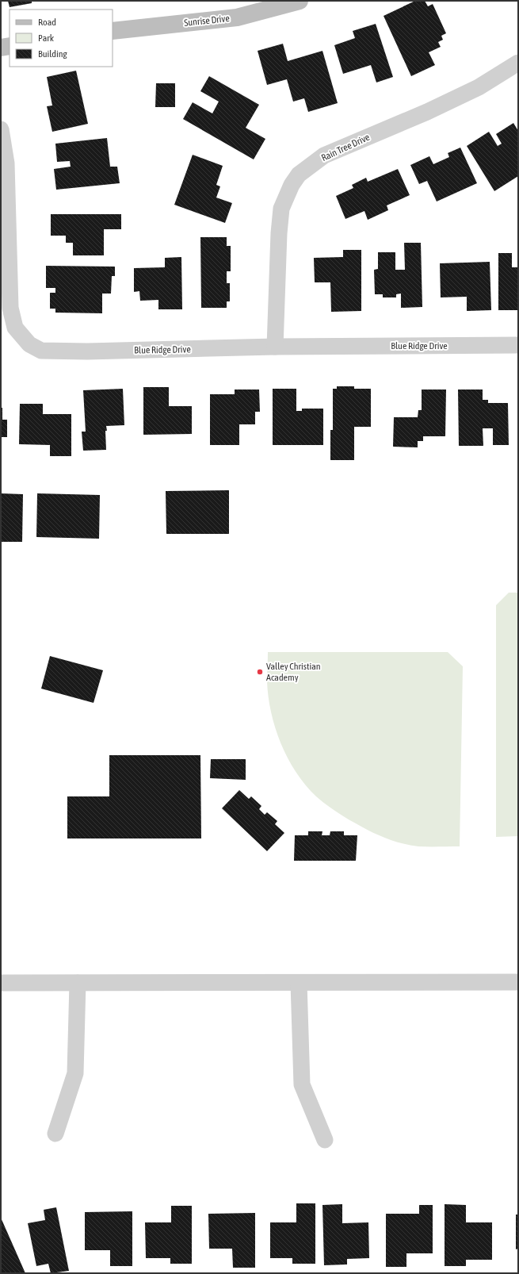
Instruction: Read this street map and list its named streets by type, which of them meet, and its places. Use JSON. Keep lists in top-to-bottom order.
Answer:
{
  "streets": {
    "street": ["Sunrise Drive", "Rain Tree Drive", "Blue Ridge Drive"]
  },
  "crossings": [
    ["Rain Tree Drive", "Blue Ridge Drive"]
  ],
  "places": ["Valley Christian Academy"],
  "legend": ["Road", "Park", "Building"]
}
